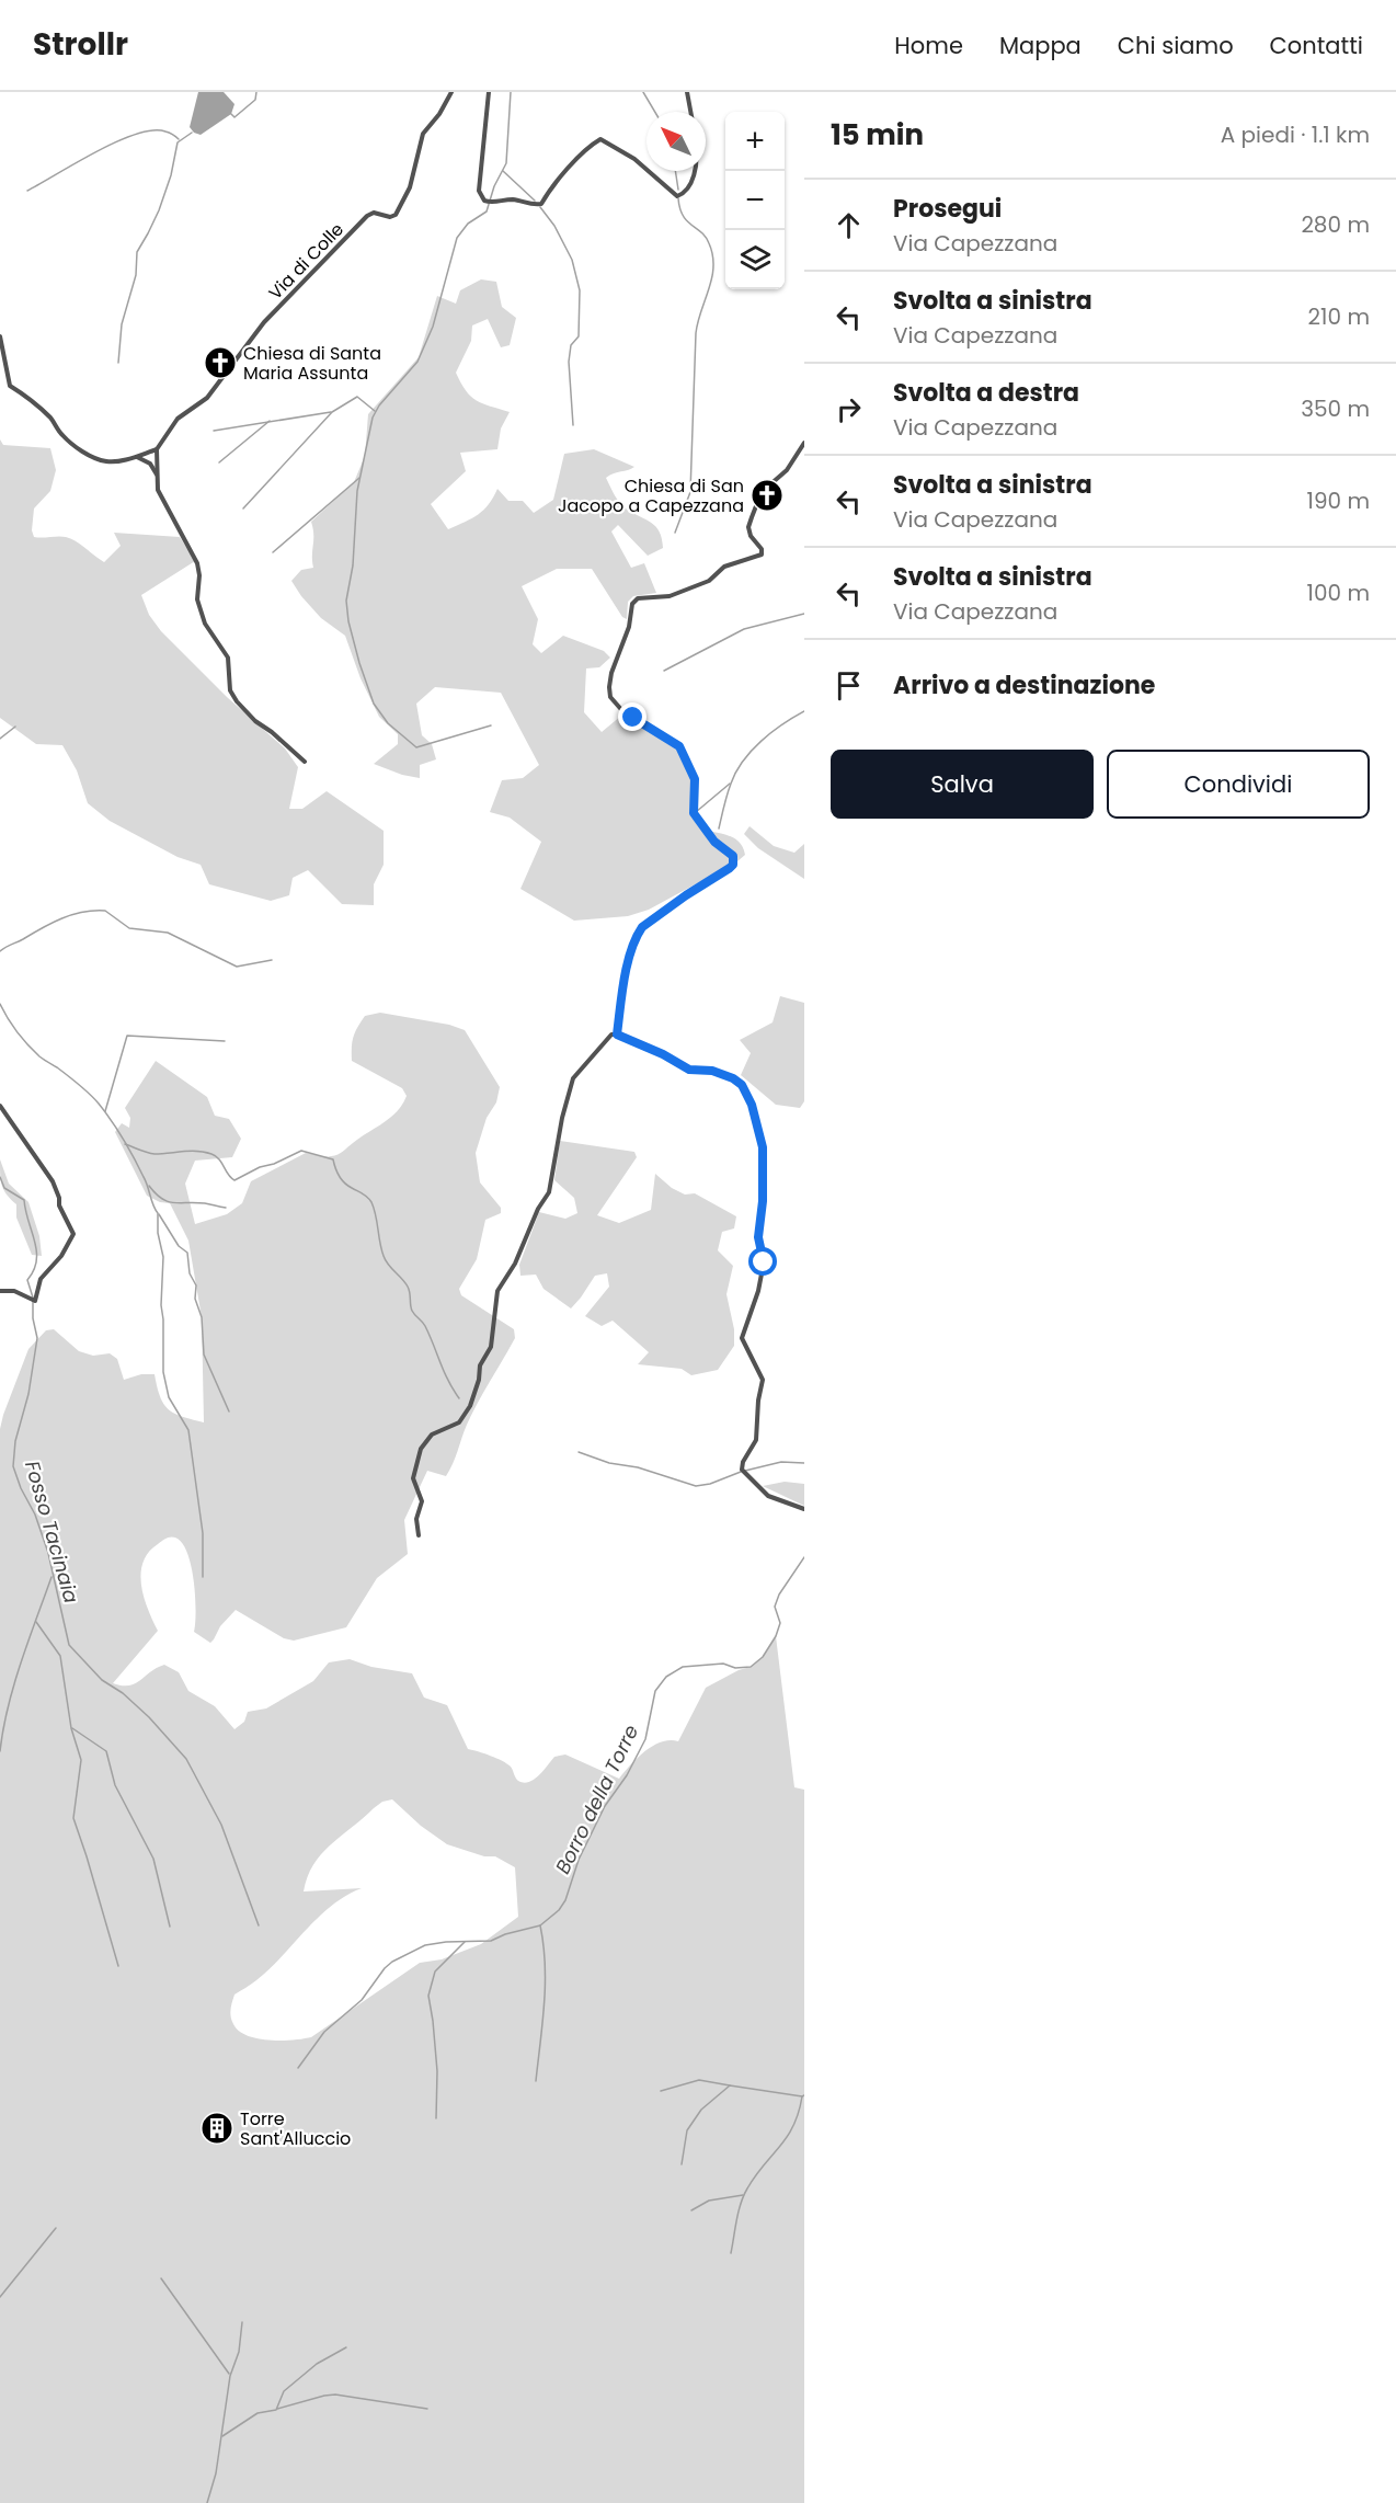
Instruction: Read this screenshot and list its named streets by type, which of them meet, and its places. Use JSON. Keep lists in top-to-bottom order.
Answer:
{
  "streets": {
    "street": ["Via di Colle"]
  },
  "water": ["Fosso Tacinaia", "Borro della Torre"],
  "places": {
    "church": ["Chiesa di Santa Maria Assunta", "Chiesa di San Jacopo a Capezzana"],
    "building": ["Torre Sant'Alluccio"]
  },
  "north": "top left",
  "page": {
    "header": "Strollr",
    "nav": [
      "Home",
      "Mappa",
      "Chi siamo",
      "Contatti"
    ],
    "heading": ["15 min", "A piedi · 1.1 km"],
    "map_buttons": ["+", "−"],
    "list": [
      ["Prosegui", "Via Capezzana", "280 m"],
      ["Svolta a sinistra", "Via Capezzana", "210 m"],
      ["Svolta a destra", "Via Capezzana", "350 m"],
      ["Svolta a sinistra", "Via Capezzana", "190 m"],
      ["Svolta a sinistra", "Via Capezzana", "100 m"],
      "Arrivo a destinazione"
    ],
    "buttons": ["Salva", "Condividi"]
  }
}
